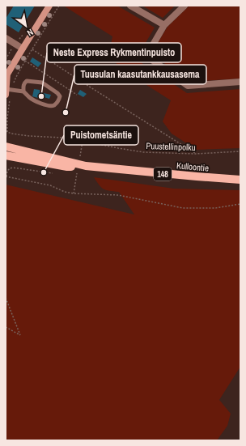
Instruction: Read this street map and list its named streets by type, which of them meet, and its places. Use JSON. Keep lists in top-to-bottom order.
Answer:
{
  "streets": {
    "main road": ["Kulloontie", "148"],
    "path": ["Puustellinpolku"]
  },
  "places": ["Neste Express Rykmentinpuisto", "Tuusulan kaasutankkausasema", "Puistometsäntie"],
  "north": "bottom right"
}
